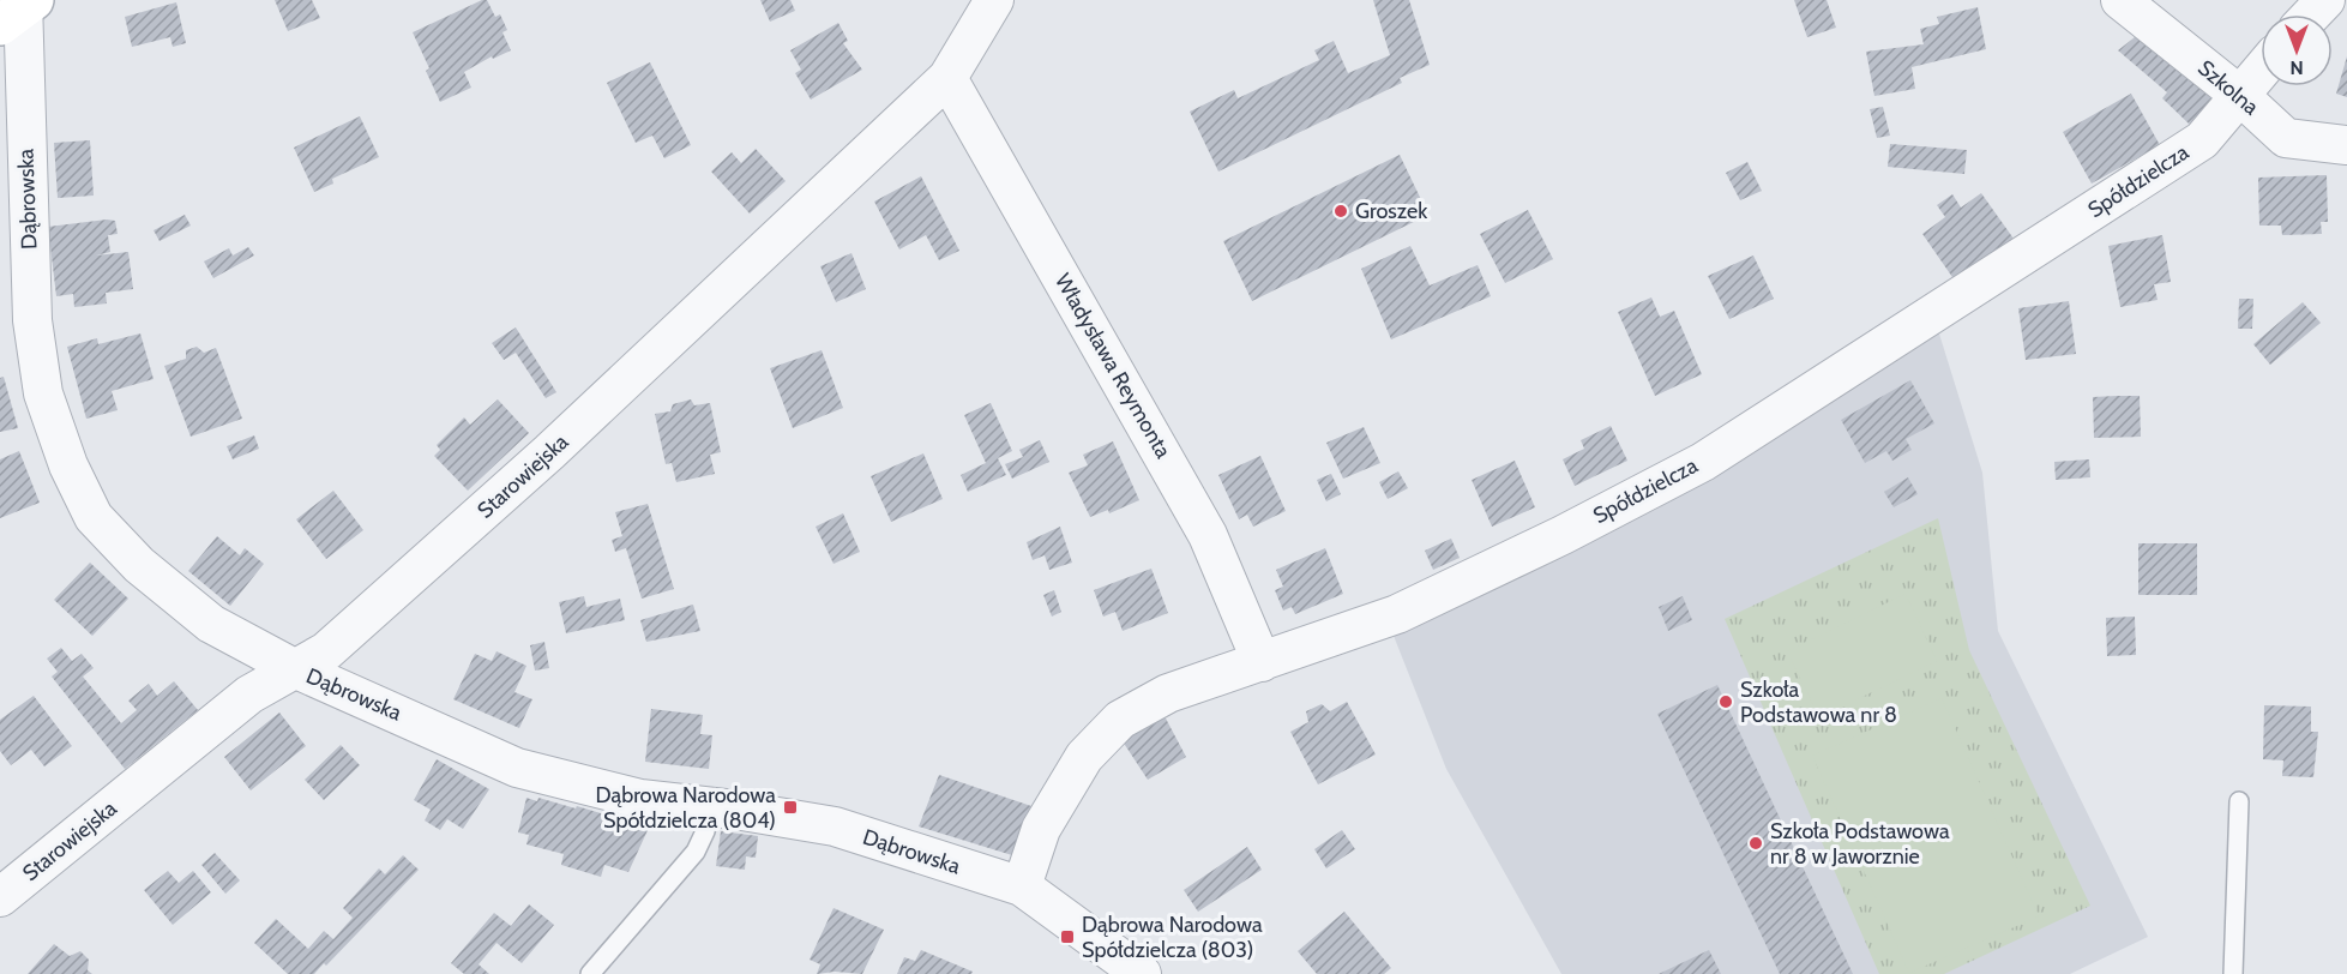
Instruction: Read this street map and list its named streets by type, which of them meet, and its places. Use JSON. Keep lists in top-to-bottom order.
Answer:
{
  "streets": {
    "street": [
      "Szkolna",
      "Spółdzielcza",
      "Dąbrowska",
      "Władysława Reymonta",
      "Starowiejska"
    ]
  },
  "crossings": [
    ["Szkolna", "Spółdzielcza"],
    ["Spółdzielcza", "Dąbrowska"],
    ["Spółdzielcza", "Władysława Reymonta"],
    ["Dąbrowska", "Starowiejska"],
    ["Władysława Reymonta", "Starowiejska"]
  ],
  "places": {
    "other": ["Groszek", "Szkoła Podstawowa nr 8", "Szkoła Podstawowa nr 8 w Jaworznie"],
    "transit": ["Dąbrowa Narodowa Spółdzielcza (804)", "Dąbrowa Narodowa Spółdzielcza (803)"]
  },
  "north": "bottom"
}
